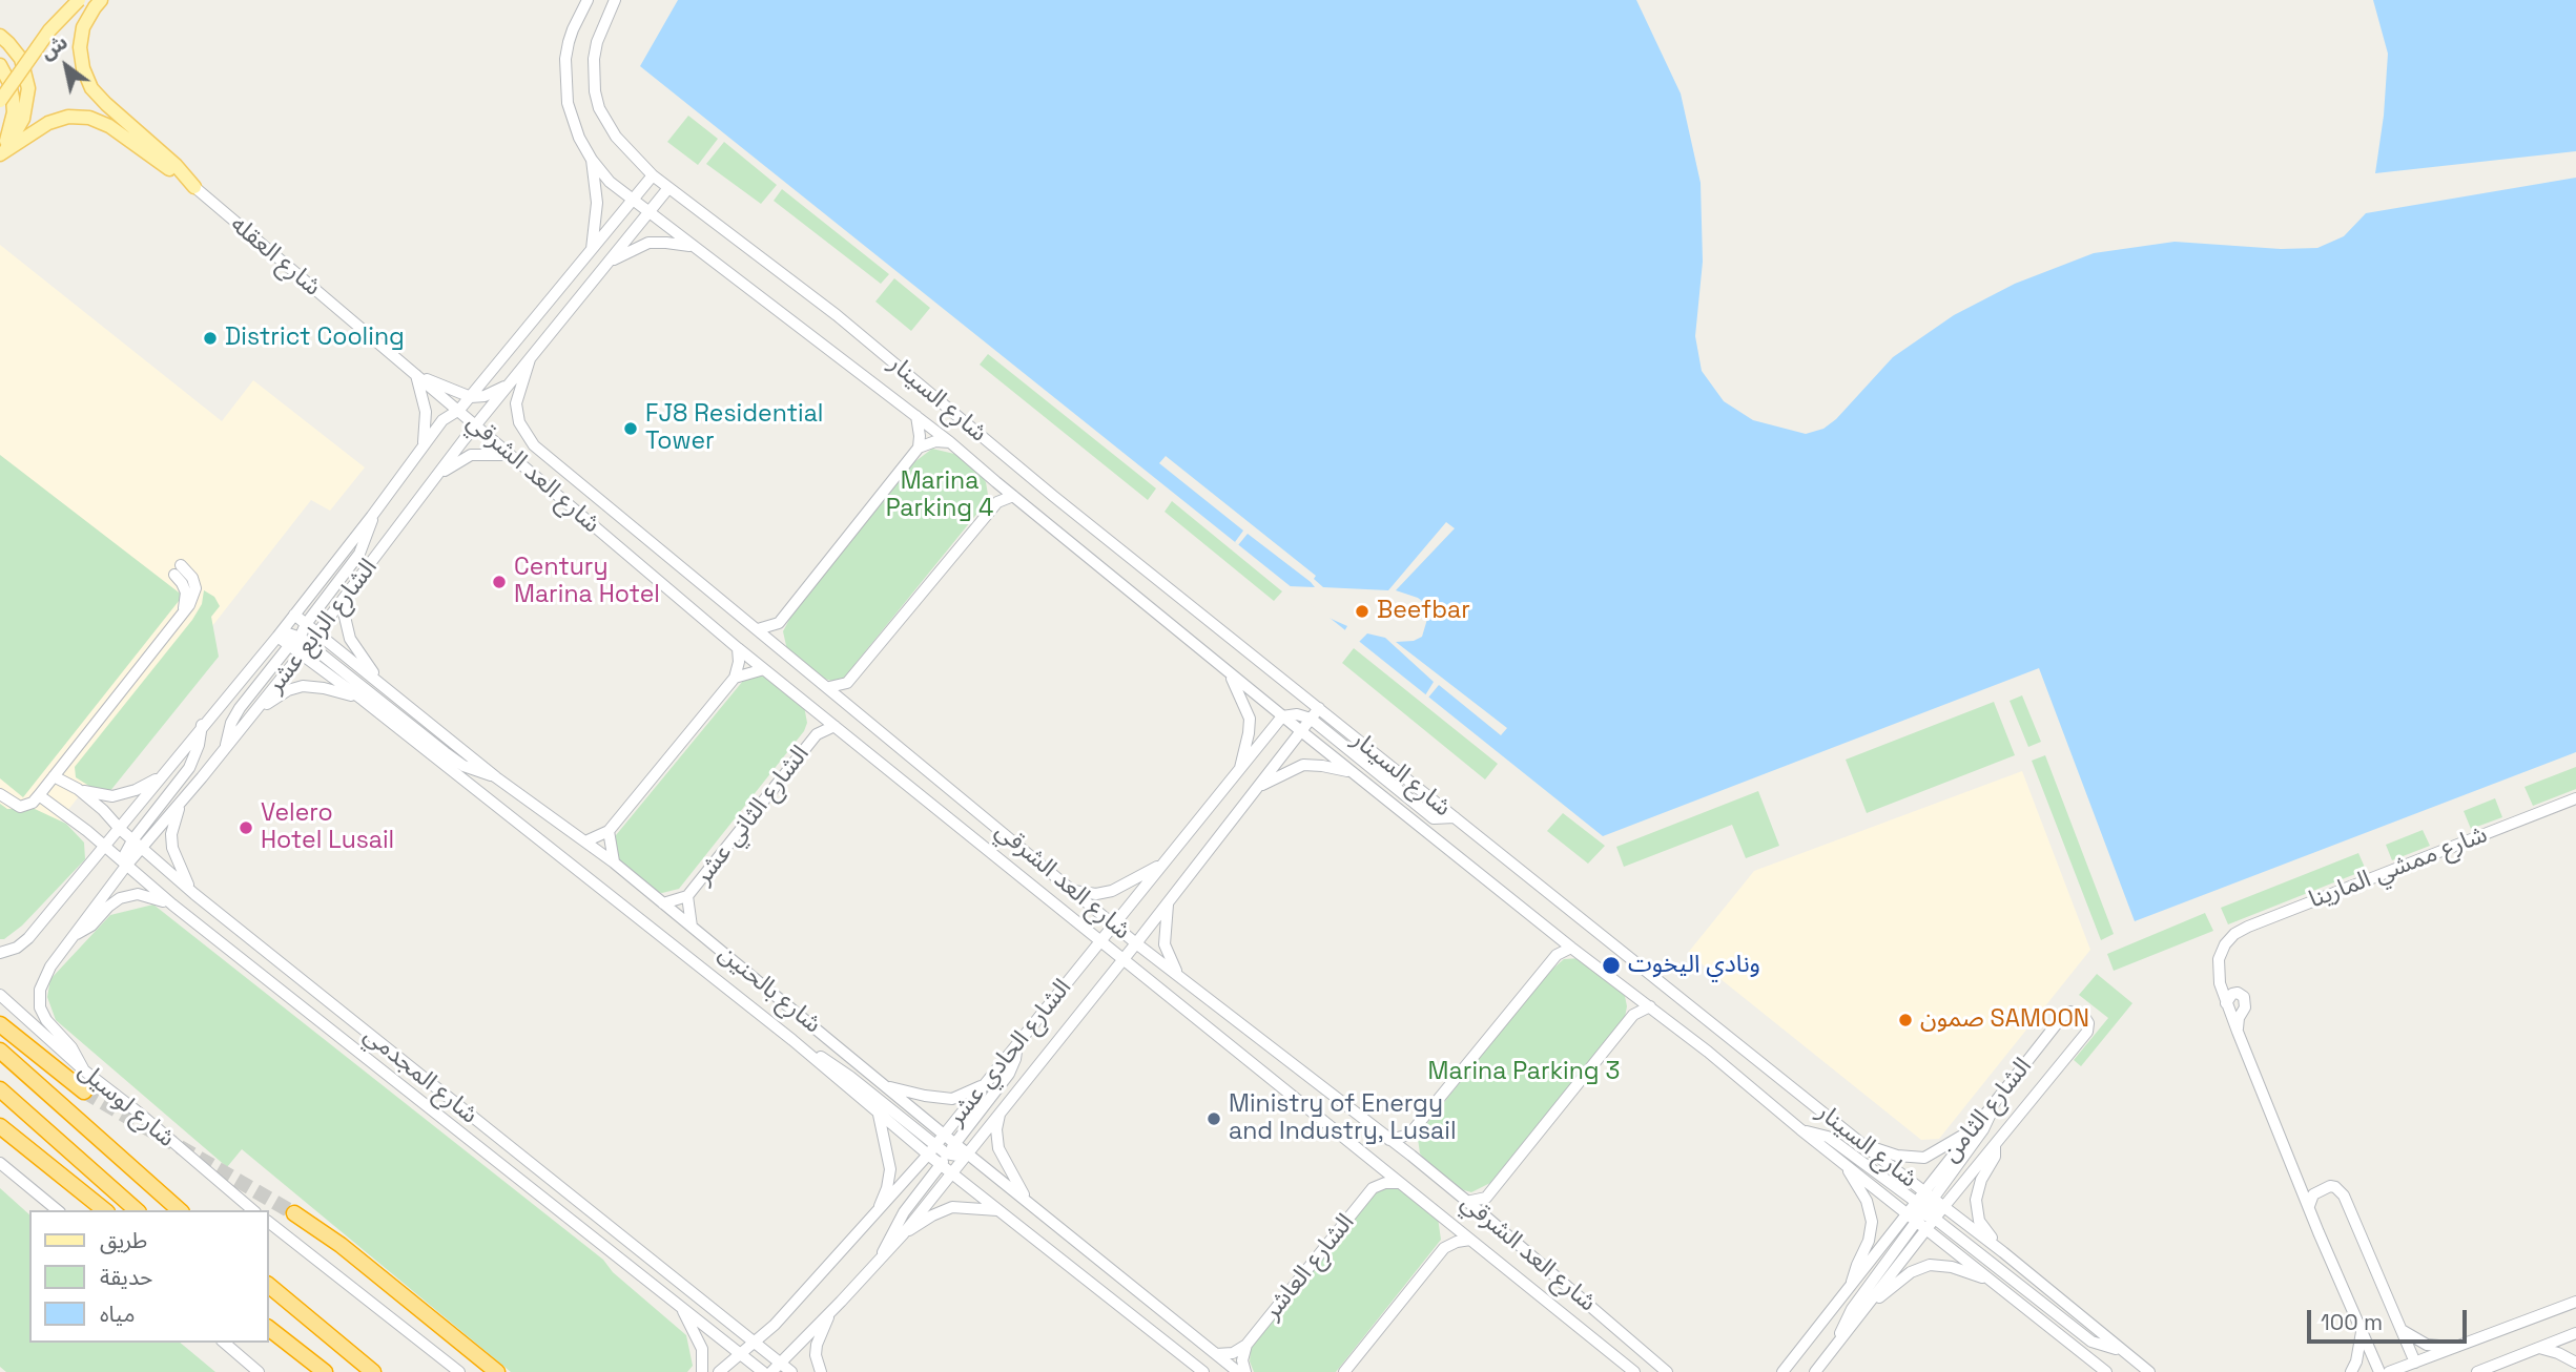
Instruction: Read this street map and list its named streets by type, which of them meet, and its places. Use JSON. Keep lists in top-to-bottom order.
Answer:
{
  "streets": {
    "highway": ["شارع لوسيل"],
    "street": [
      "شارع العقله",
      "شارع السينار",
      "شارع العد الشرقي",
      "الشارع الرابع عشر",
      "الشارع الثاني عشر",
      "شارع ممشي المارينا",
      "شارع بالحنين",
      "الشارع الحادي عشر",
      "شارع المجدمي",
      "الشارع الثامن",
      "الشارع العاشر"
    ]
  },
  "crossings": [
    ["شارع العقله", "شارع العد الشرقي"],
    ["شارع العقله", "الشارع الرابع عشر"],
    ["شارع السينار", "الشارع الرابع عشر"],
    ["شارع السينار", "الشارع الحادي عشر"],
    ["شارع السينار", "الشارع الثامن"],
    ["شارع العد الشرقي", "الشارع الرابع عشر"],
    ["شارع العد الشرقي", "الشارع الثاني عشر"],
    ["شارع العد الشرقي", "الشارع الحادي عشر"],
    ["الشارع الرابع عشر", "شارع بالحنين"],
    ["الشارع الرابع عشر", "شارع المجدمي"],
    ["الشارع الرابع عشر", "شارع لوسيل"],
    ["الشارع الثاني عشر", "شارع بالحنين"],
    ["شارع بالحنين", "الشارع الحادي عشر"],
    ["الشارع الحادي عشر", "شارع المجدمي"]
  ],
  "parks": ["Marina Parking 4", "Marina Parking 3"],
  "places": [
    "District Cooling",
    "FJ8 Residential Tower",
    "Century Marina Hotel",
    "Beefbar",
    "Velero Hotel Lusail",
    "ونادي اليخوت",
    "صمون SAMOON",
    "Ministry of Energy and Industry, Lusail"
  ],
  "legend": ["طريق", "حديقة", "مياه"],
  "scale_bar": "100 m",
  "north": "top left"
}
